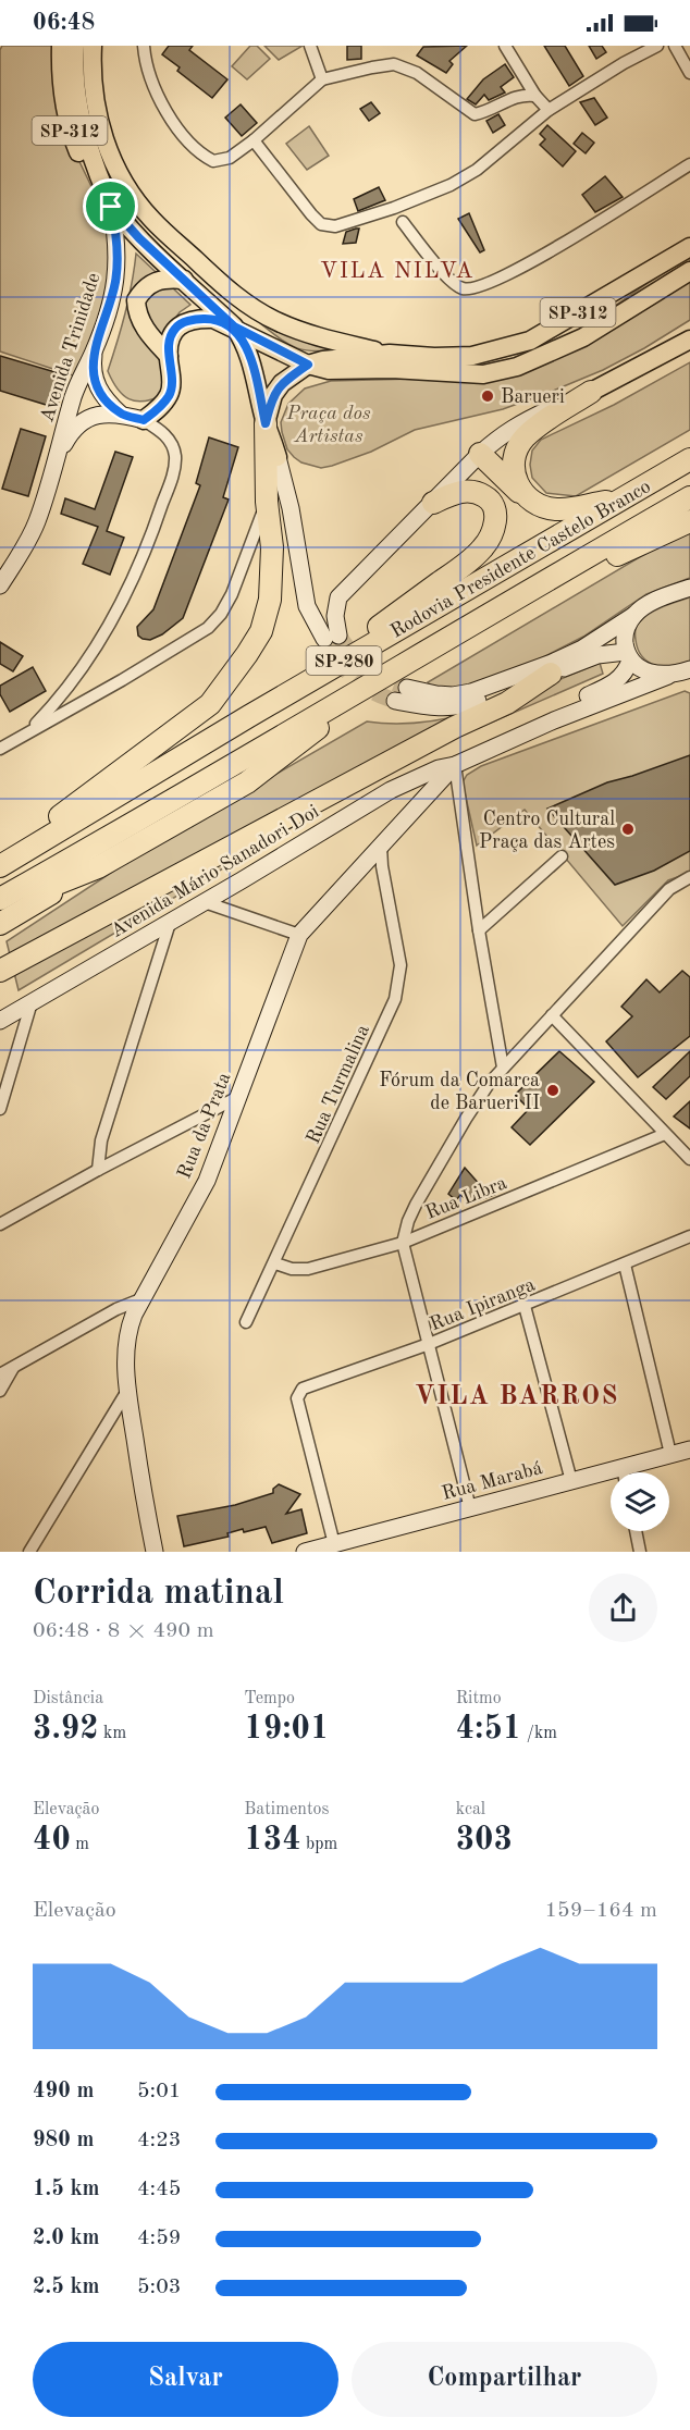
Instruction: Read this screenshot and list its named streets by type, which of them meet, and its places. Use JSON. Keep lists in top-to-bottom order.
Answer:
{
  "streets": {
    "highway": ["Rodovia Presidente Castelo Branco", "SP-280"],
    "main road": [
      "SP-312",
      "Avenida Trinidade",
      "Avenida Mário Sanadori Doi",
      "Rua da Prata",
      "Rua Marabá"
    ],
    "street": ["Rua Turmalina", "Rua Libra", "Rua Ipiranga"]
  },
  "crossings": [
    ["SP-312", "Avenida Trinidade"],
    ["Avenida Mário Sanadori Doi", "Rua da Prata"],
    ["Rua Turmalina", "Rua da Prata"],
    ["Rua Turmalina", "Rua Libra"],
    ["Rua Ipiranga", "Rua Marabá"]
  ],
  "districts": ["VILA NILVA", "VILA BARROS"],
  "parks": ["Praça dos Artistas"],
  "places": ["Barueri", "Centro Cultural Praça das Artes", "Fórum da Comarca de Barueri II"],
  "page": {
    "status": "06:48",
    "heading": ["Corrida matinal", "06:48 · 8 × 490 m"],
    "stats": [
      ["Distância", "3.92 km"],
      ["Tempo", "19:01"],
      ["Ritmo", "4:51 /km"],
      ["Elevação", "40 m"],
      ["Batimentos", "134 bpm"],
      ["kcal", "303"]
    ],
    "chart": ["Elevação", "159–164 m"],
    "list": [
      {
        "name": "490 m",
        "note": "5:01"
      },
      {
        "name": "980 m",
        "note": "4:23"
      },
      {
        "name": "1.5 km",
        "note": "4:45"
      },
      {
        "name": "2.0 km",
        "note": "4:59"
      },
      {
        "name": "2.5 km",
        "note": "5:03"
      }
    ],
    "buttons": ["Salvar", "Compartilhar"]
  }
}
